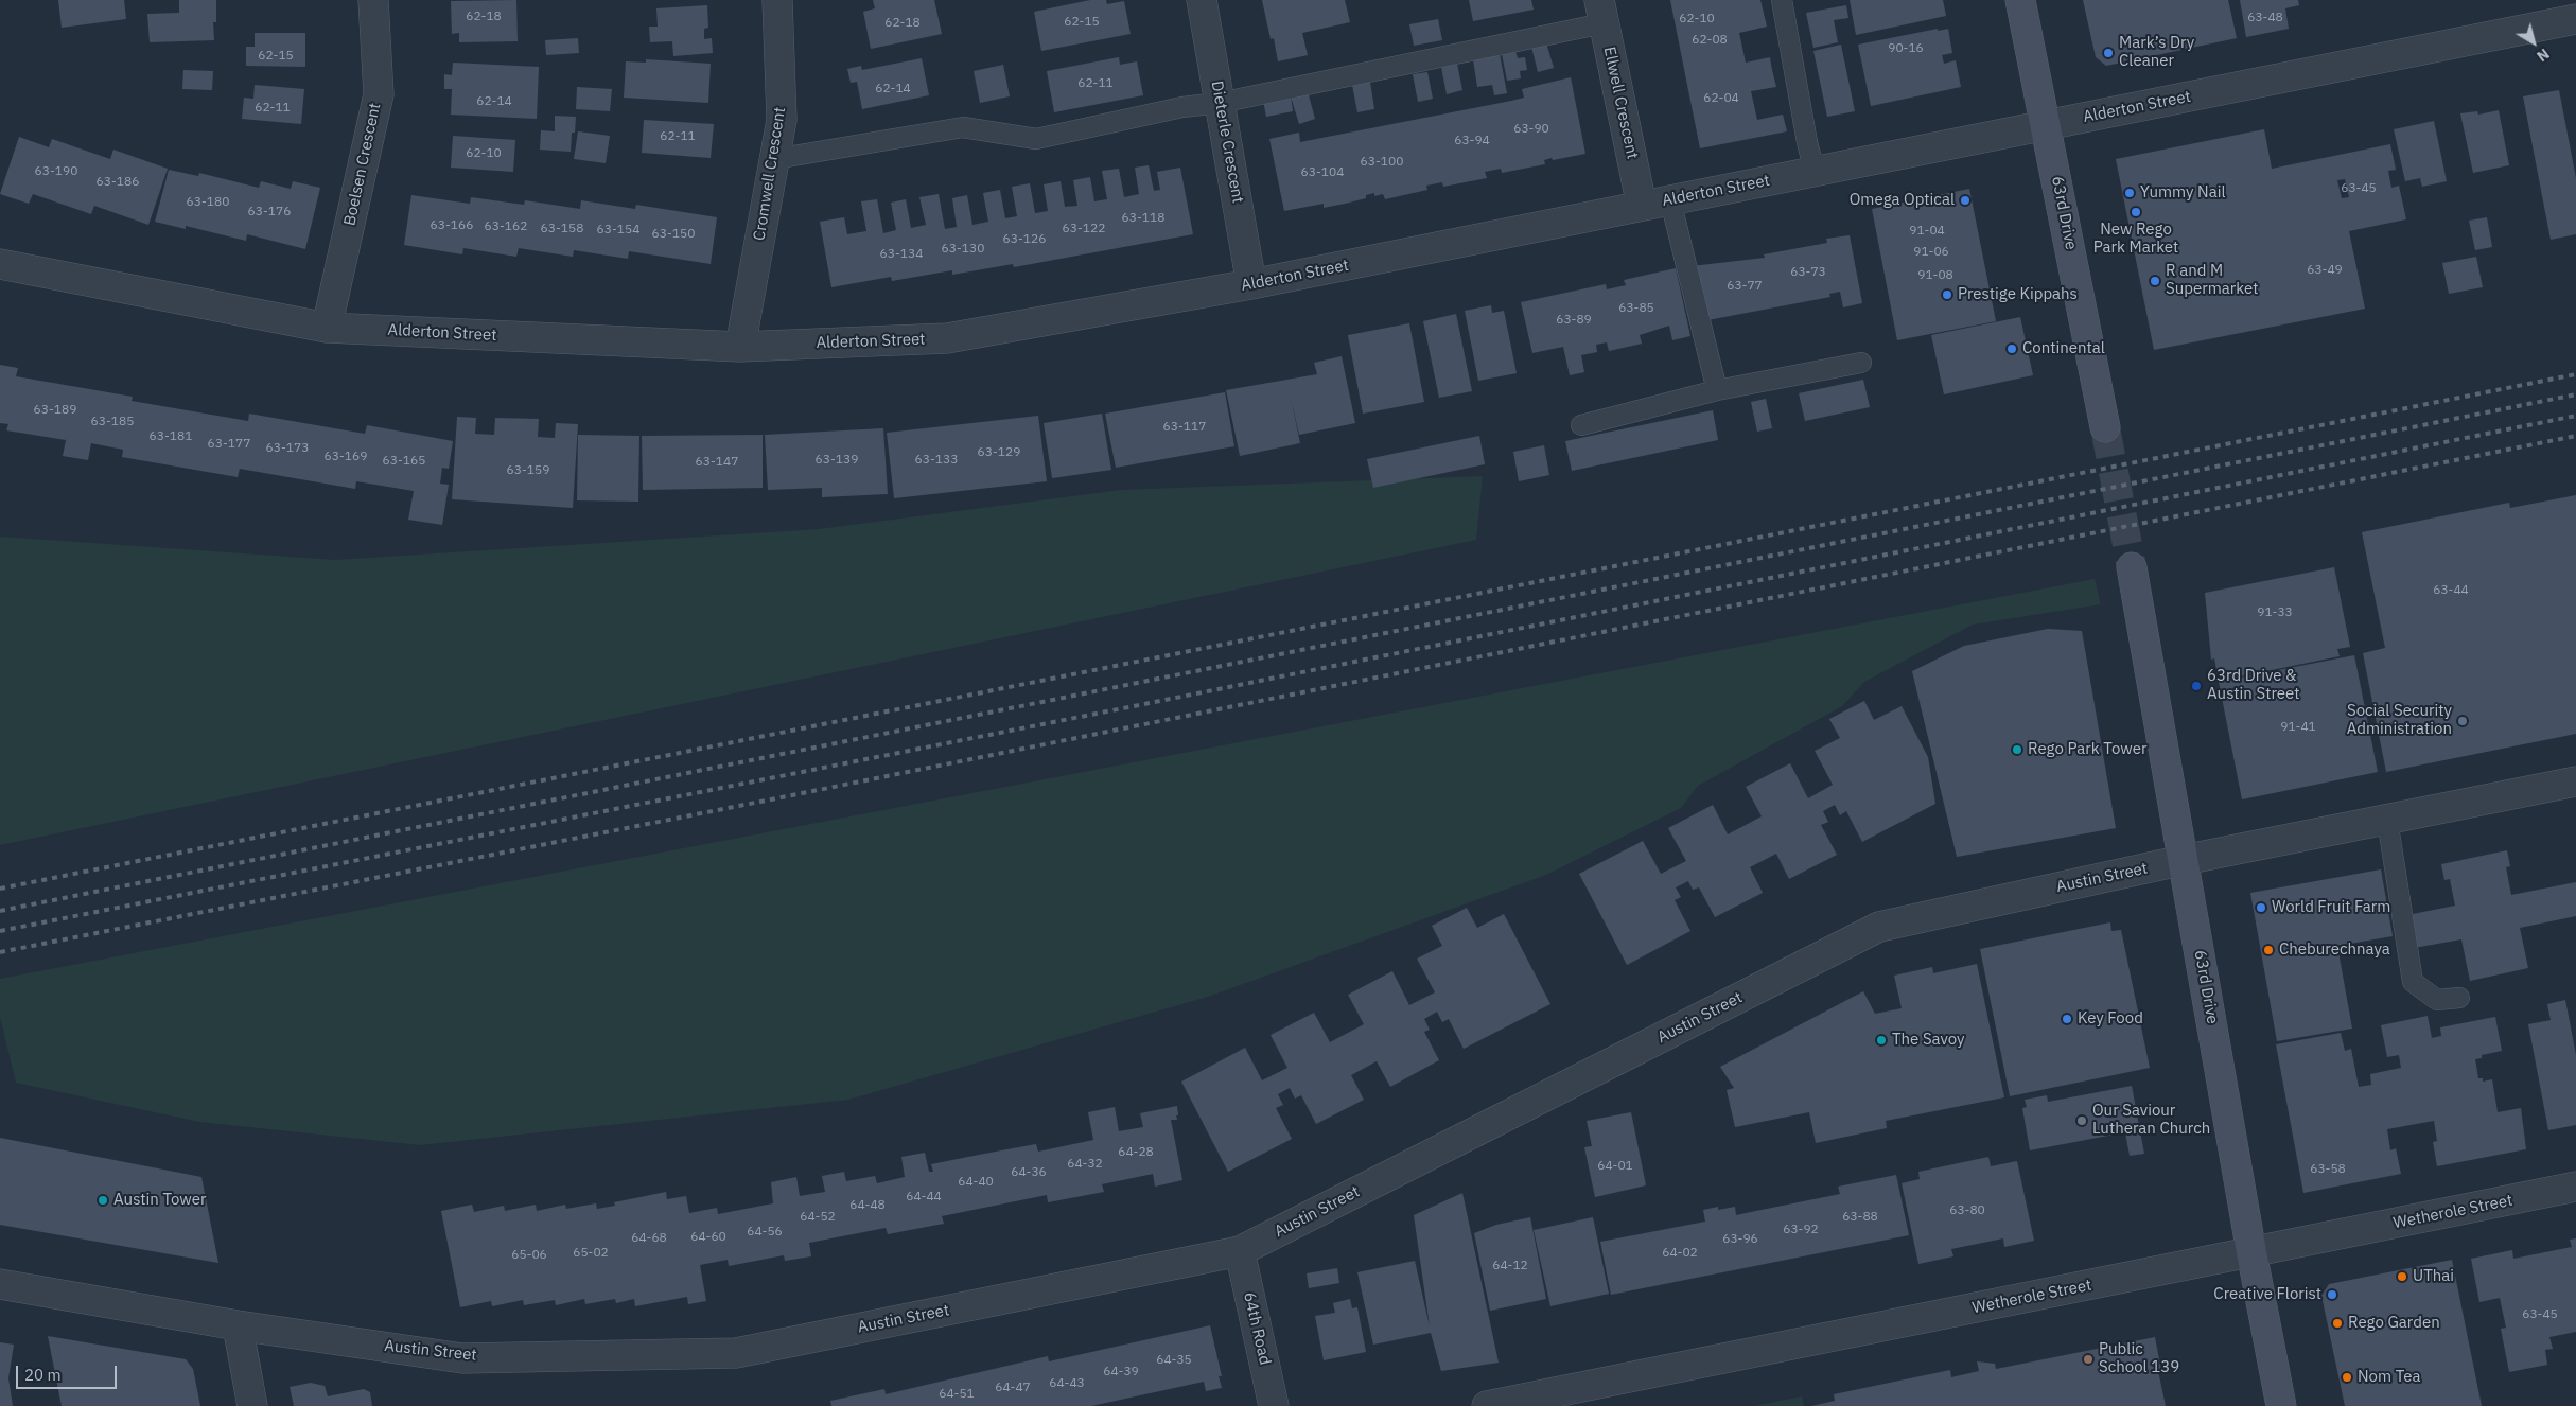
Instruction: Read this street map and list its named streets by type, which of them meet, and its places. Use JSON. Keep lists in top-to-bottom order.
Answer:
{
  "streets": {
    "street": [
      "Ellwell Crescent",
      "Alderton Street",
      "Dieterle Crescent",
      "Boelsen Crescent",
      "Cromwell Crescent",
      "63rd Drive",
      "Austin Street",
      "Wetherole Street",
      "64th Road"
    ]
  },
  "crossings": [
    ["Ellwell Crescent", "Alderton Street"],
    ["Alderton Street", "Dieterle Crescent"],
    ["Alderton Street", "Boelsen Crescent"],
    ["Alderton Street", "Cromwell Crescent"],
    ["Alderton Street", "63rd Drive"],
    ["63rd Drive", "Austin Street"],
    ["63rd Drive", "Wetherole Street"],
    ["Austin Street", "64th Road"]
  ],
  "places": [
    "Mark’s Dry Cleaner",
    "Yummy Nail",
    "Omega Optical",
    "New Rego Park Market",
    "R and M Supermarket",
    "Prestige Kippahs",
    "Continental",
    "63rd Drive & Austin Street",
    "Social Security Administration",
    "Rego Park Tower",
    "World Fruit Farm",
    "Cheburechnaya",
    "Key Food",
    "The Savoy",
    "Our Saviour Lutheran Church",
    "Austin Tower",
    "UThai",
    "Creative Florist",
    "Rego Garden",
    "Public School 139",
    "Nom Tea"
  ],
  "house_numbers": [
    "62-18",
    "63-48",
    "62-10",
    "62-15",
    "62-18",
    "62-08",
    "90-16",
    "62-15",
    "62-11",
    "62-14",
    "62-04",
    "62-14",
    "62-11",
    "63-90",
    "62-11",
    "63-94",
    "62-10",
    "63-100",
    "63-190",
    "63-104",
    "63-186",
    "63-45",
    "63-180",
    "63-176",
    "63-118",
    "63-166",
    "63-162",
    "63-158",
    "63-122",
    "63-154",
    "91-04",
    "63-150",
    "63-126",
    "63-130",
    "91-06",
    "63-134",
    "63-49",
    "63-73",
    "91-08",
    "63-77",
    "63-85",
    "63-89",
    "63-189",
    "63-185",
    "63-117",
    "63-181",
    "63-177",
    "63-173",
    "63-129",
    "63-169",
    "63-139",
    "63-133",
    "63-165",
    "63-147",
    "63-159",
    "63-44",
    "91-33",
    "91-41",
    "64-28",
    "64-32",
    "64-01",
    "63-58",
    "64-36",
    "64-40",
    "64-44",
    "64-48",
    "63-80",
    "64-52",
    "63-88",
    "63-92",
    "64-56",
    "64-60",
    "64-68",
    "63-96",
    "65-02",
    "64-02",
    "65-06",
    "64-12",
    "63-45",
    "64-35",
    "64-39",
    "64-43",
    "64-47",
    "64-51"
  ],
  "scale_bar": "20 m",
  "north": "bottom right"
}
